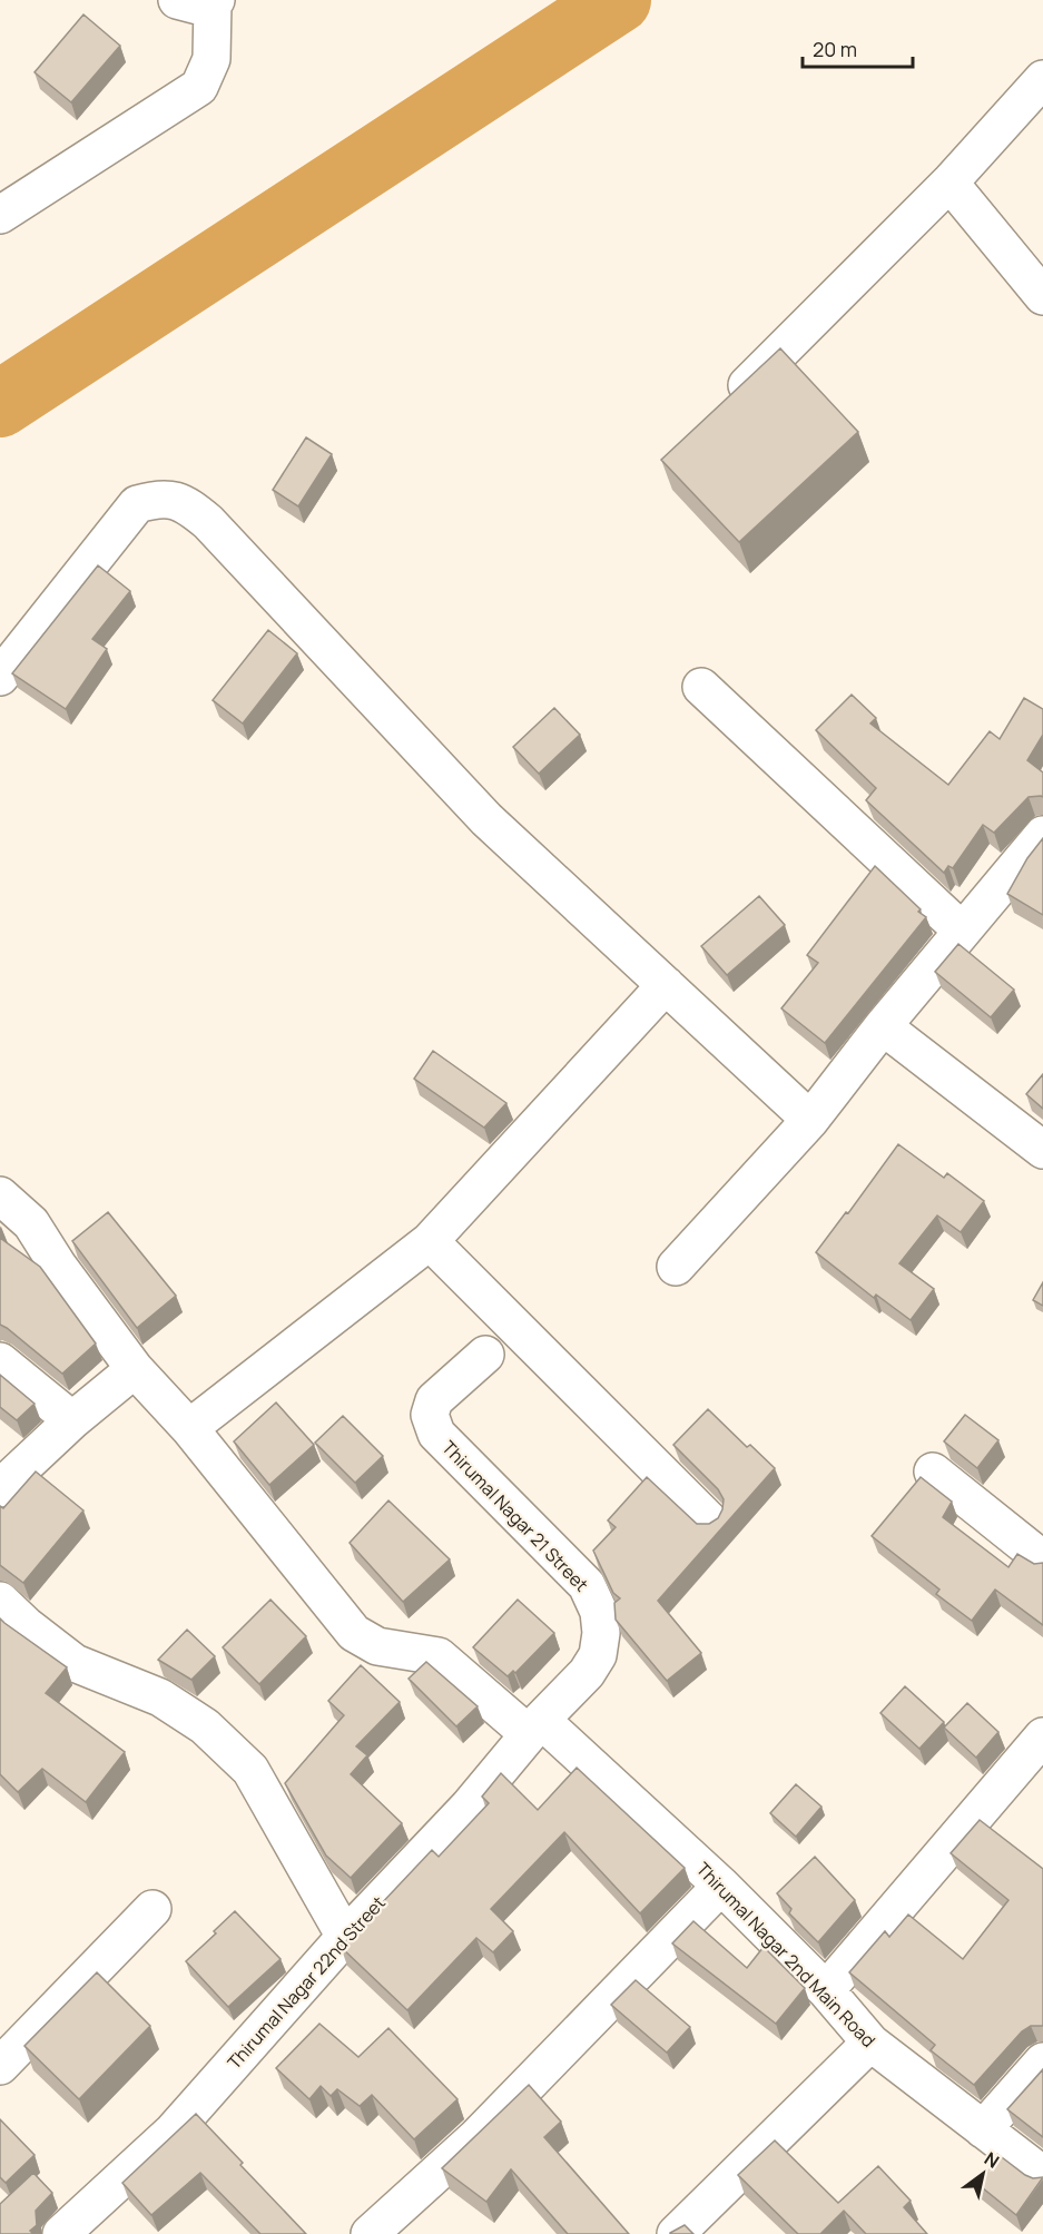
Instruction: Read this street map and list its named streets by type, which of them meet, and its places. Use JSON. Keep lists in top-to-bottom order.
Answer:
{
  "streets": {
    "street": ["Thirumal Nagar 21 Street", "Thirumal Nagar 2nd Main Road", "Thirumal Nagar 22nd Street"]
  },
  "crossings": [
    ["Thirumal Nagar 21 Street", "Thirumal Nagar 2nd Main Road"],
    ["Thirumal Nagar 21 Street", "Thirumal Nagar 22nd Street"],
    ["Thirumal Nagar 2nd Main Road", "Thirumal Nagar 22nd Street"]
  ],
  "scale_bar": "20 m",
  "north": "top right"
}
